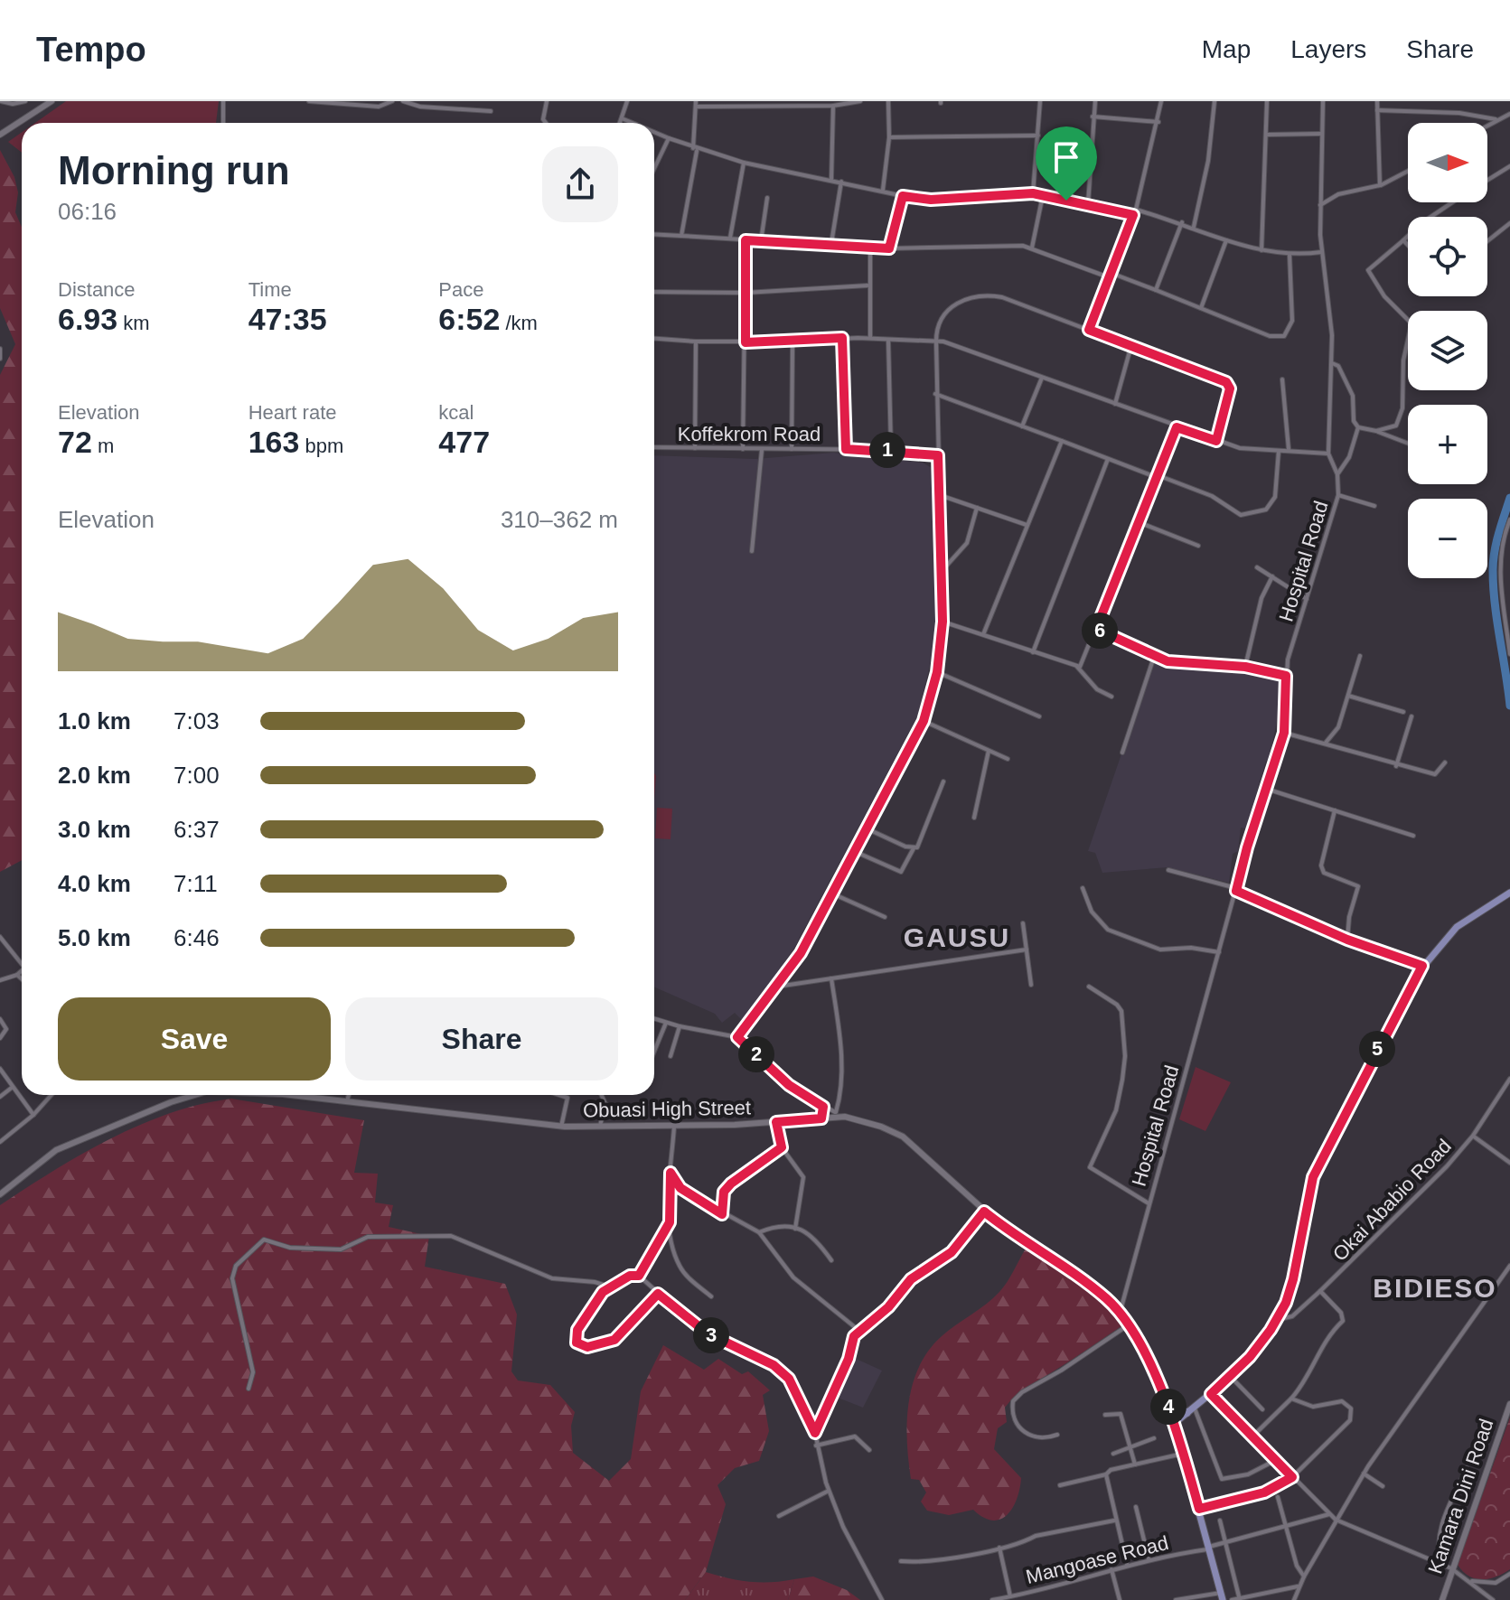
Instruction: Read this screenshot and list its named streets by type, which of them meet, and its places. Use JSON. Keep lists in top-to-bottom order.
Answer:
{
  "streets": {
    "main road": ["Obuasi High Street"],
    "street": [
      "Koffekrom Road",
      "Hospital Road",
      "Okai Ababio Road",
      "Kamara Dini Road",
      "Mangoase Road"
    ]
  },
  "crossings": [
    ["Hospital Road", "Obuasi High Street"],
    ["Obuasi High Street", "Mangoase Road"]
  ],
  "districts": ["GAUSU", "BIDIESO"],
  "north": "right",
  "page": {
    "header": "Tempo",
    "nav": ["Map", "Layers", "Share"],
    "map_buttons": ["+", "−"],
    "heading": ["Morning run", "06:16"],
    "stats": [
      ["Distance", "6.93 km"],
      ["Time", "47:35"],
      ["Pace", "6:52 /km"],
      ["Elevation", "72 m"],
      ["Heart rate", "163 bpm"],
      ["kcal", "477"]
    ],
    "pins": [
      "1",
      "6",
      "5",
      "2",
      "3",
      "4"
    ],
    "chart": ["Elevation", "310–362 m"],
    "list": [
      {
        "name": "1.0 km",
        "note": "7:03"
      },
      {
        "name": "2.0 km",
        "note": "7:00"
      },
      {
        "name": "3.0 km",
        "note": "6:37"
      },
      {
        "name": "4.0 km",
        "note": "7:11"
      },
      {
        "name": "5.0 km",
        "note": "6:46"
      }
    ],
    "buttons": ["Save", "Share"]
  }
}
